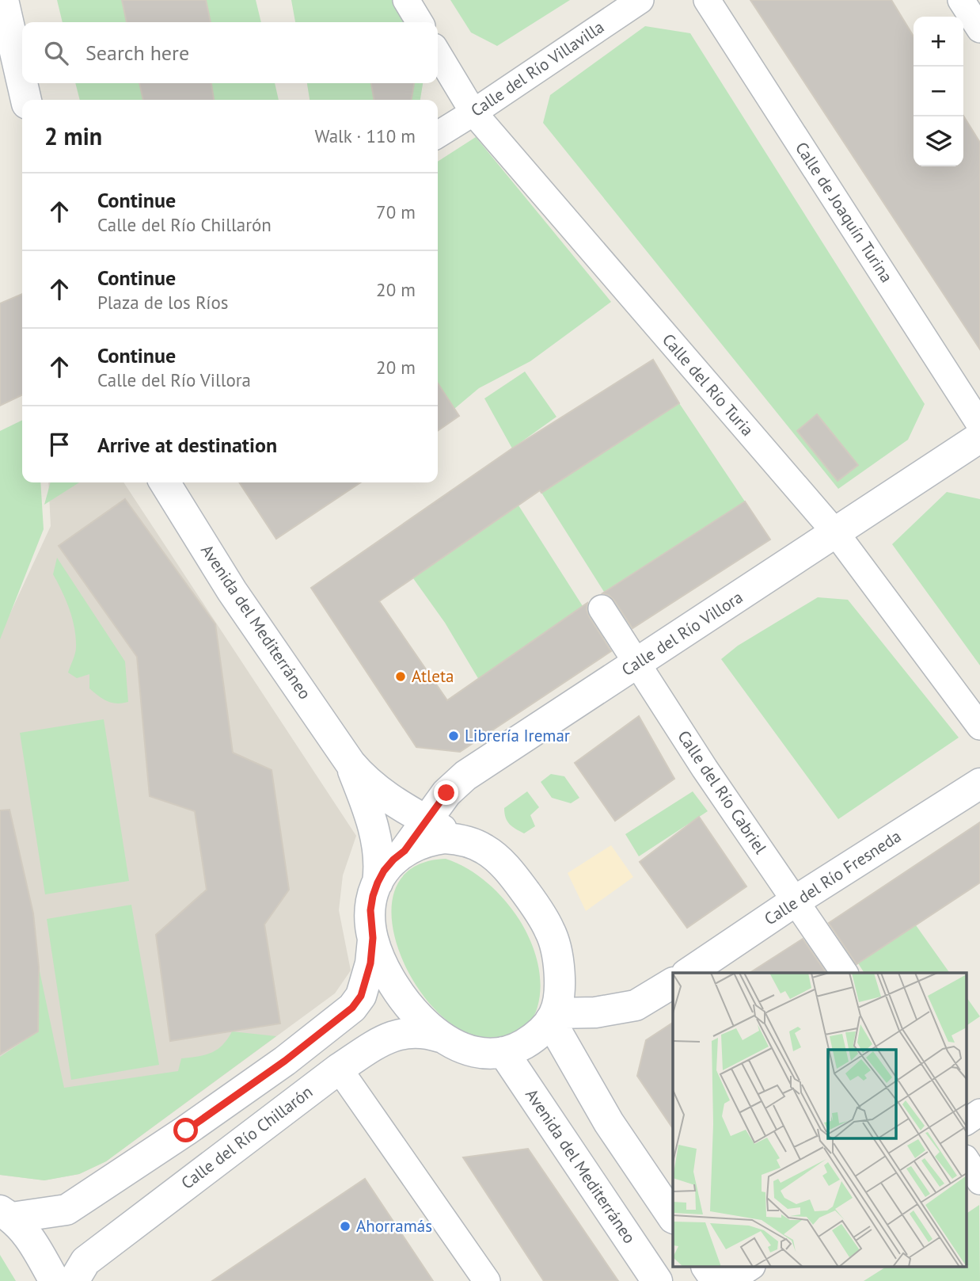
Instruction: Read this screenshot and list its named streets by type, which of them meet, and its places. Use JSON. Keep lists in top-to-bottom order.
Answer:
{
  "streets": {
    "street": [
      "Calle del Río Villavilla",
      "Calle de Joaquín Turina",
      "Calle del Río Turia",
      "Avenida del Mediterráneo",
      "Calle del Río Villora",
      "Calle del Río Cabriel",
      "Calle del Río Fresneda",
      "Calle del Río Chillarón"
    ]
  },
  "crossings": [
    ["Calle del Río Villavilla", "Calle del Río Turia"],
    ["Calle del Río Turia", "Calle del Río Villora"],
    ["Calle del Río Villora", "Calle del Río Cabriel"],
    ["Calle del Río Cabriel", "Calle del Río Fresneda"]
  ],
  "places": ["Atleta", "Librería Iremar", "Ahorramás"],
  "page": {
    "map_buttons": ["+", "−"],
    "search": "Search here",
    "heading": ["2 min", "Walk · 110 m"],
    "list": [
      ["Continue", "Calle del Río Chillarón", "70 m"],
      ["Continue", "Plaza de los Ríos", "20 m"],
      ["Continue", "Calle del Río Villora", "20 m"],
      "Arrive at destination"
    ]
  }
}
